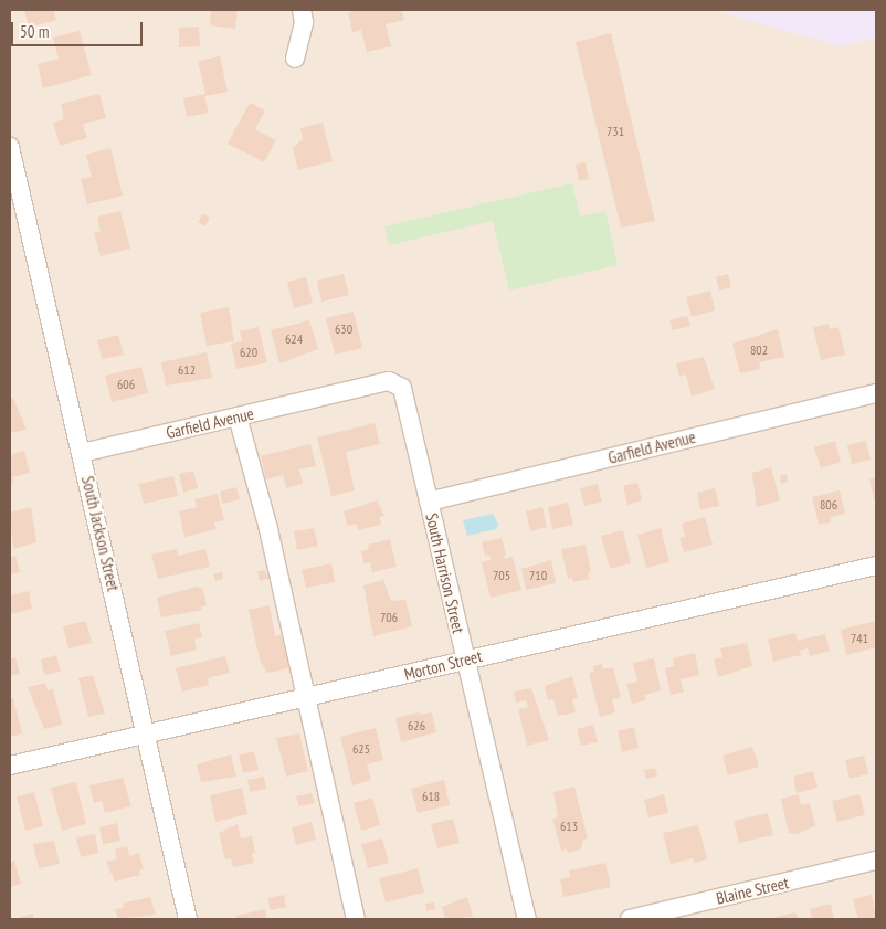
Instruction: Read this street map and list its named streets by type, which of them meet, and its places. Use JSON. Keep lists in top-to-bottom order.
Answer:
{
  "streets": {
    "street": [
      "Garfield Avenue",
      "South Jackson Street",
      "South Harrison Street",
      "Morton Street",
      "Blaine Street"
    ]
  },
  "crossings": [
    ["Garfield Avenue", "South Jackson Street"],
    ["Garfield Avenue", "South Harrison Street"],
    ["South Jackson Street", "Morton Street"],
    ["South Harrison Street", "Morton Street"]
  ],
  "house_numbers": [
    "731",
    "630",
    "624",
    "802",
    "620",
    "612",
    "606",
    "806",
    "705",
    "710",
    "706",
    "741",
    "626",
    "625",
    "618",
    "613"
  ],
  "scale_bar": "50 m"
}
